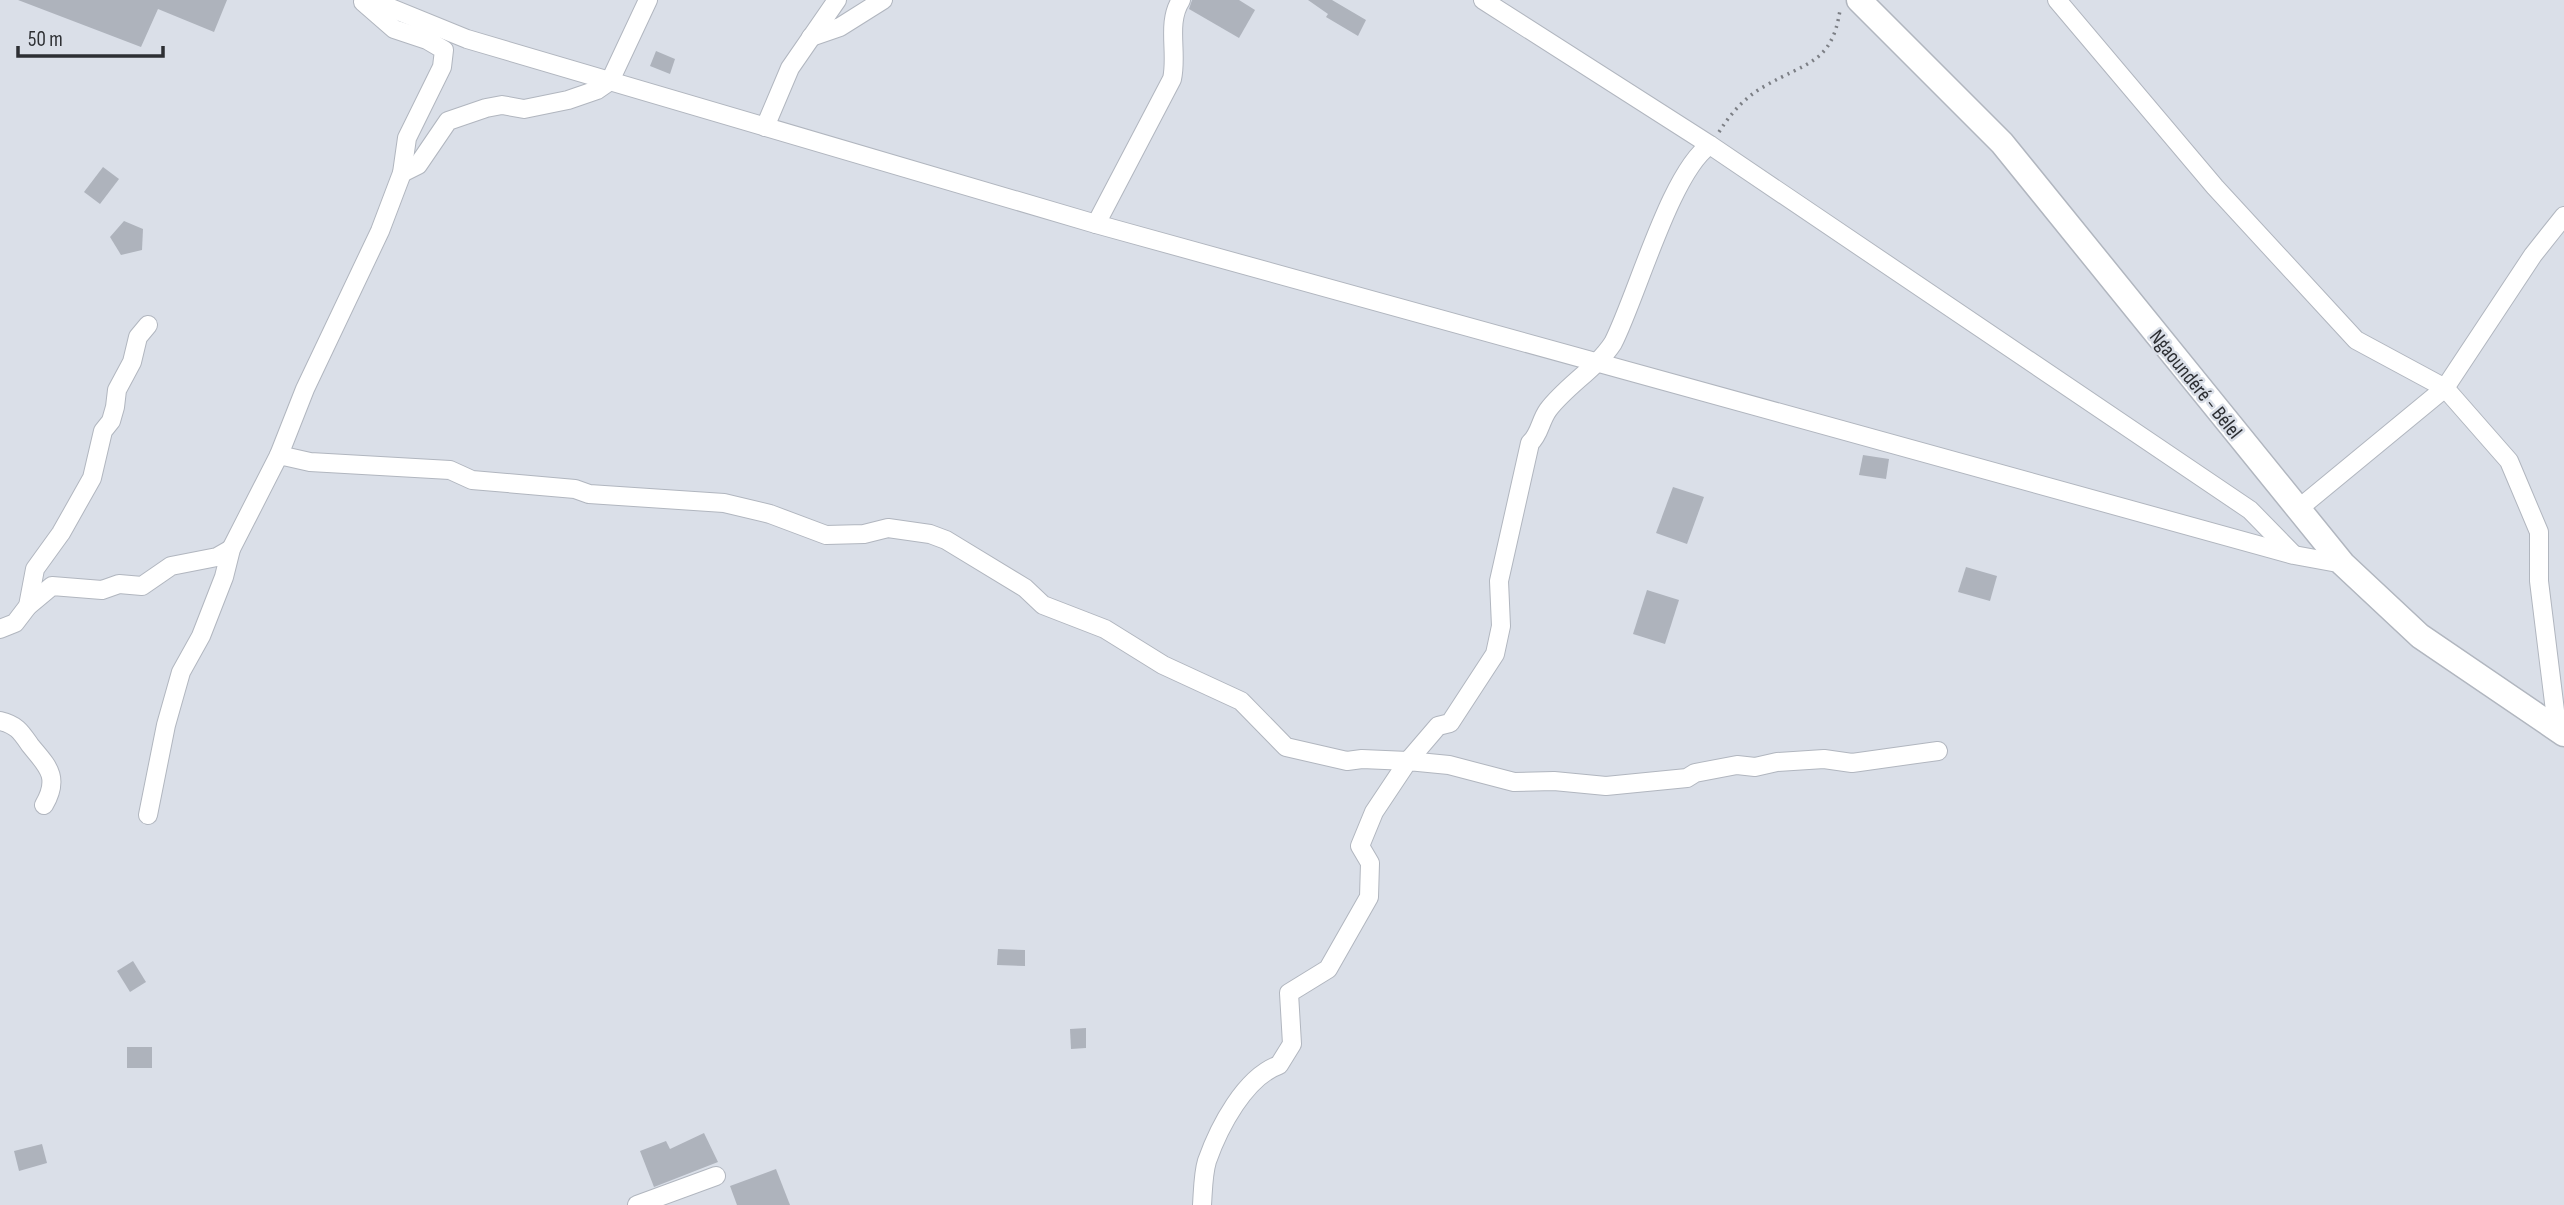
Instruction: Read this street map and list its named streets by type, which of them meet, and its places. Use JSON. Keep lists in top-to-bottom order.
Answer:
{
  "streets": {
    "main road": ["Ngaoundéré - Bélel"]
  },
  "scale_bar": "50 m"
}
